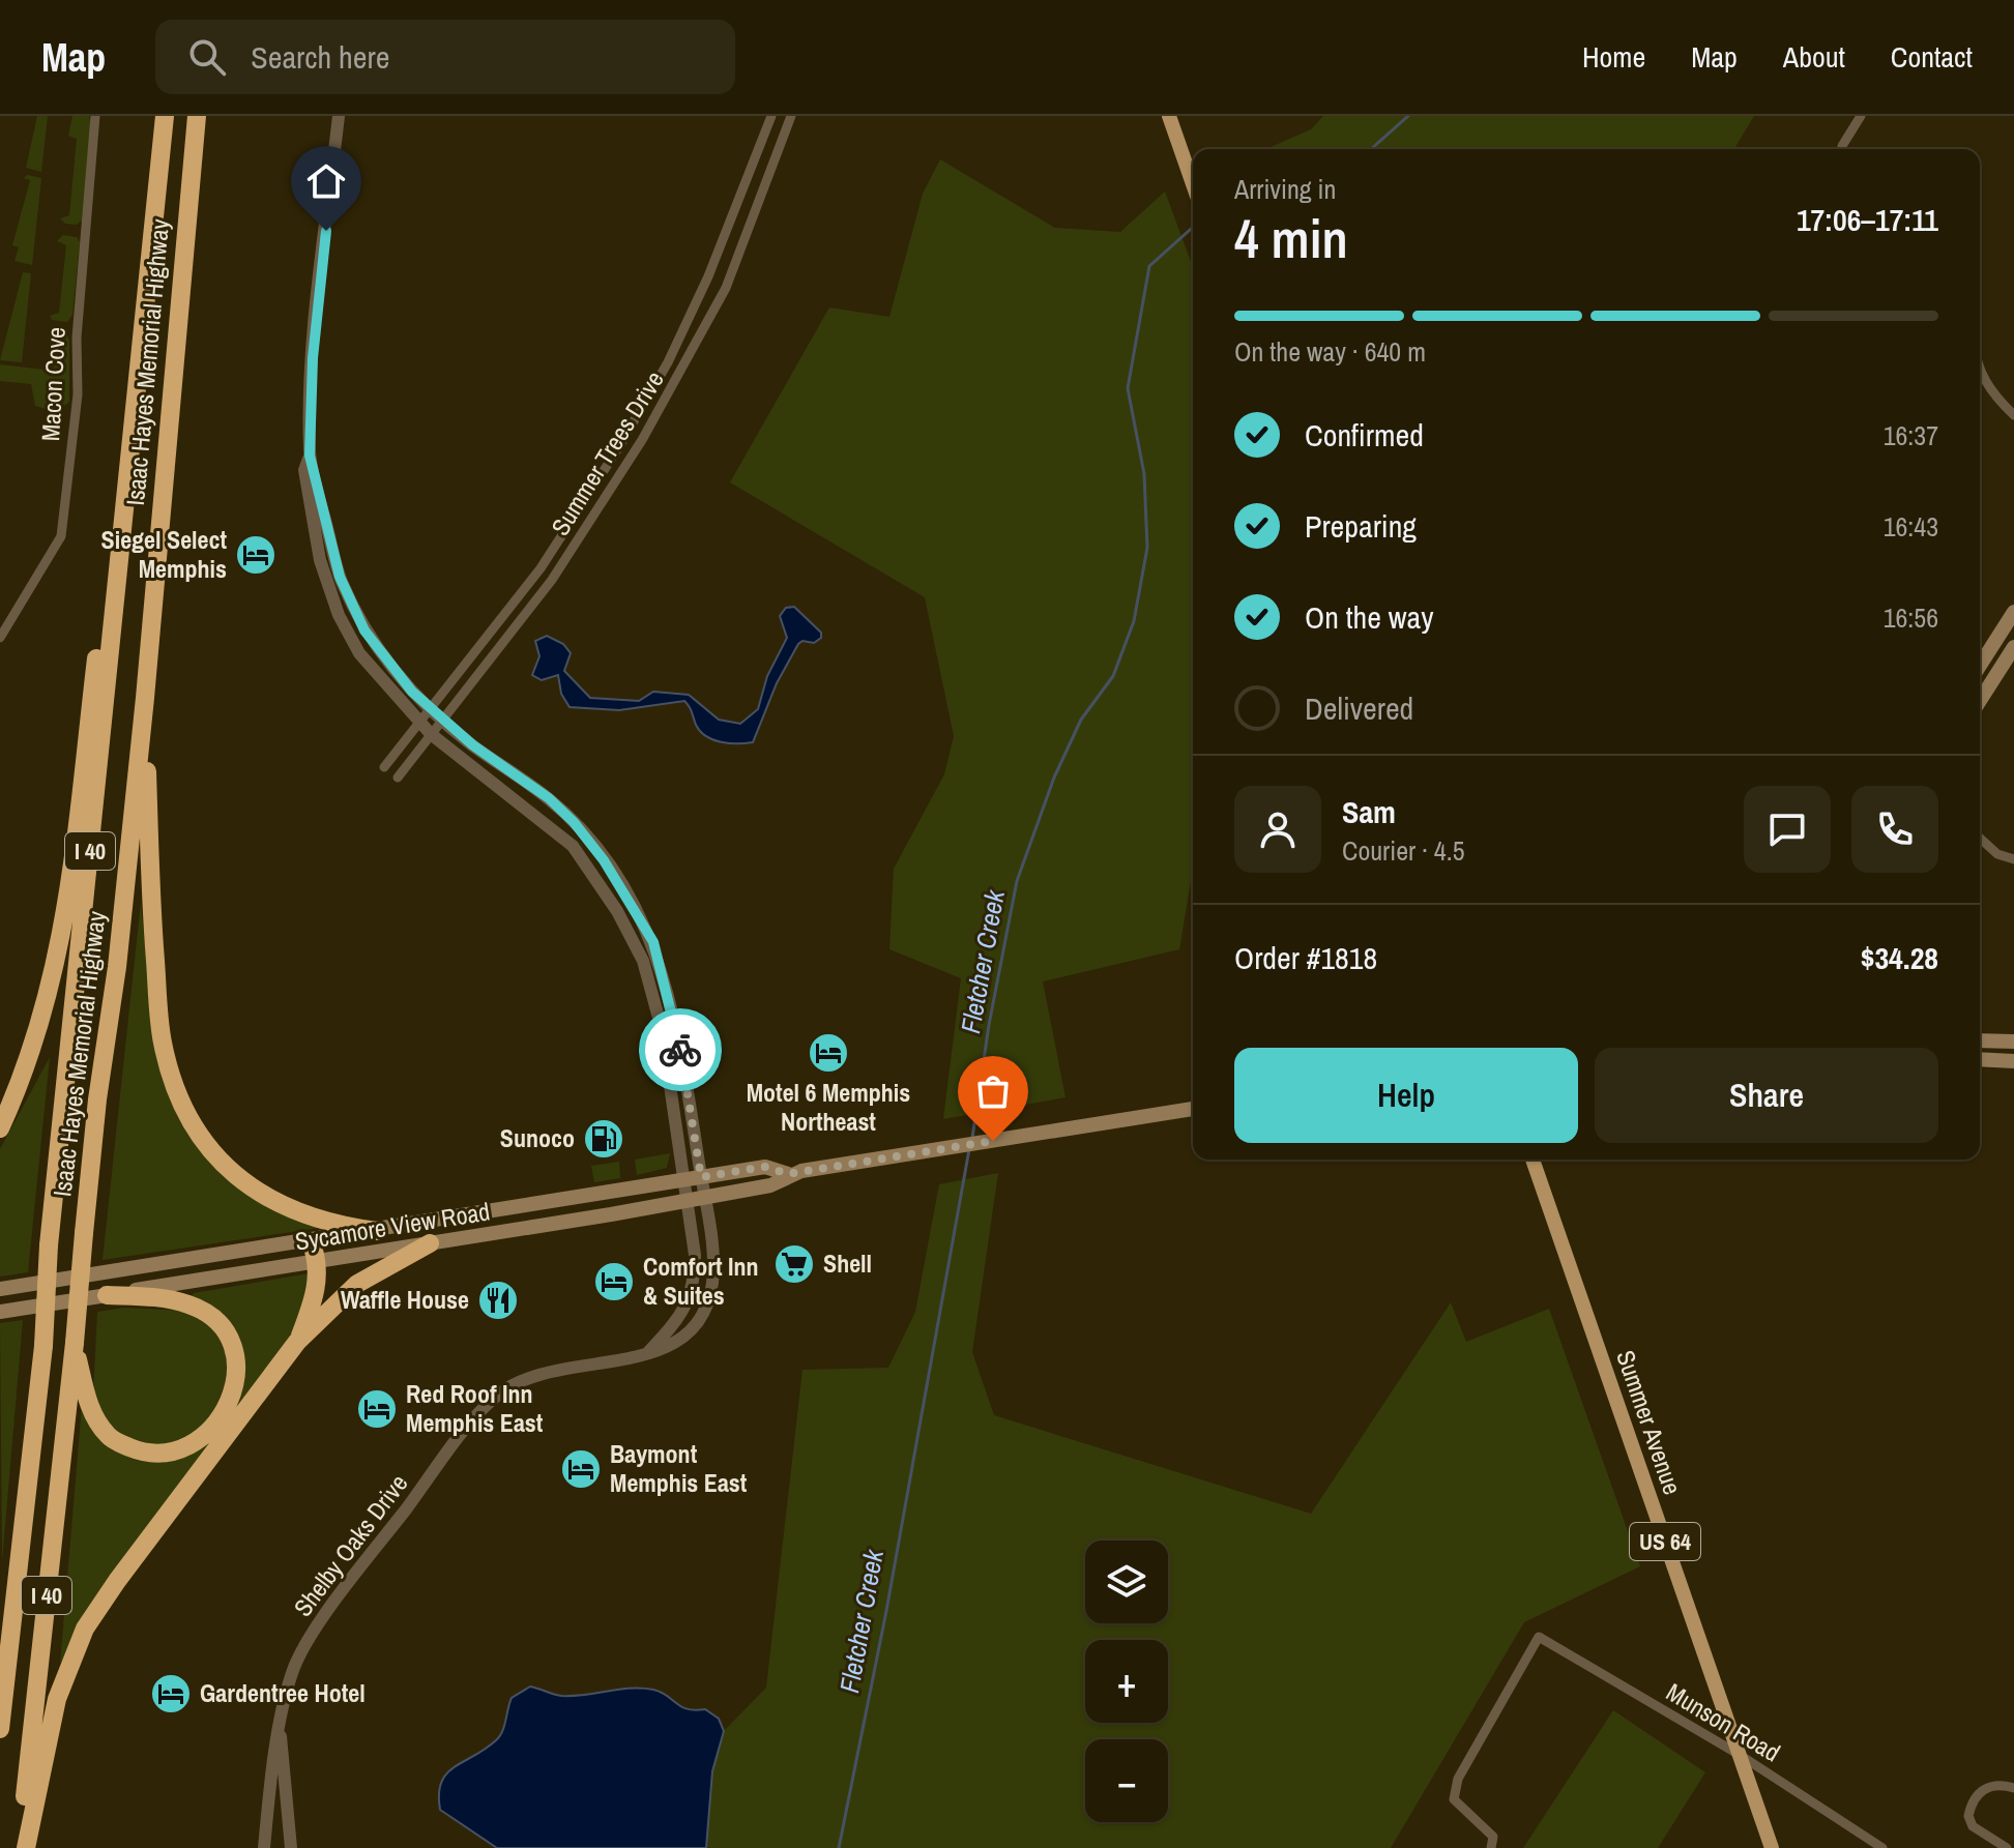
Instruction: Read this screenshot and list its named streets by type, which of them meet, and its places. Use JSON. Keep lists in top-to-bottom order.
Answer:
{
  "streets": {
    "highway": ["Isaac Hayes Memorial Highway", "I 40"],
    "main road": ["Sycamore View Road", "Summer Avenue", "US 64"],
    "street": [
      "Macon Cove",
      "Summer Trees Drive",
      "Shelby Oaks Drive",
      "Munson Road"
    ]
  },
  "crossings": [
    ["Summer Trees Drive", "Shelby Oaks Drive"],
    ["Sycamore View Road", "Shelby Oaks Drive"],
    ["Summer Avenue", "Munson Road"]
  ],
  "water": ["Fletcher Creek"],
  "places": {
    "hotel": [
      "Siegel Select Memphis",
      "Motel 6 Memphis Northeast",
      "Comfort Inn & Suites",
      "Red Roof Inn Memphis East",
      "Baymont Memphis East",
      "Gardentree Hotel"
    ],
    "fuel station": ["Sunoco"],
    "supermarket": ["Shell"],
    "restaurant": ["Waffle House"]
  },
  "page": {
    "header": "Map",
    "search": "Search here",
    "nav": [
      "Home",
      "Map",
      "About",
      "Contact"
    ],
    "heading": ["4 min", "Arriving in", "17:06–17:11"],
    "panel": [
      "Sam",
      "Courier · 4.5",
      "Order #1818",
      "$34.28"
    ],
    "bar": "On the way · 640 m",
    "list": [
      ["Confirmed", "16:37"],
      ["Preparing", "16:43"],
      ["On the way", "16:56"],
      "Delivered"
    ],
    "buttons": ["Help", "Share"],
    "map_buttons": ["+", "−"]
  }
}
